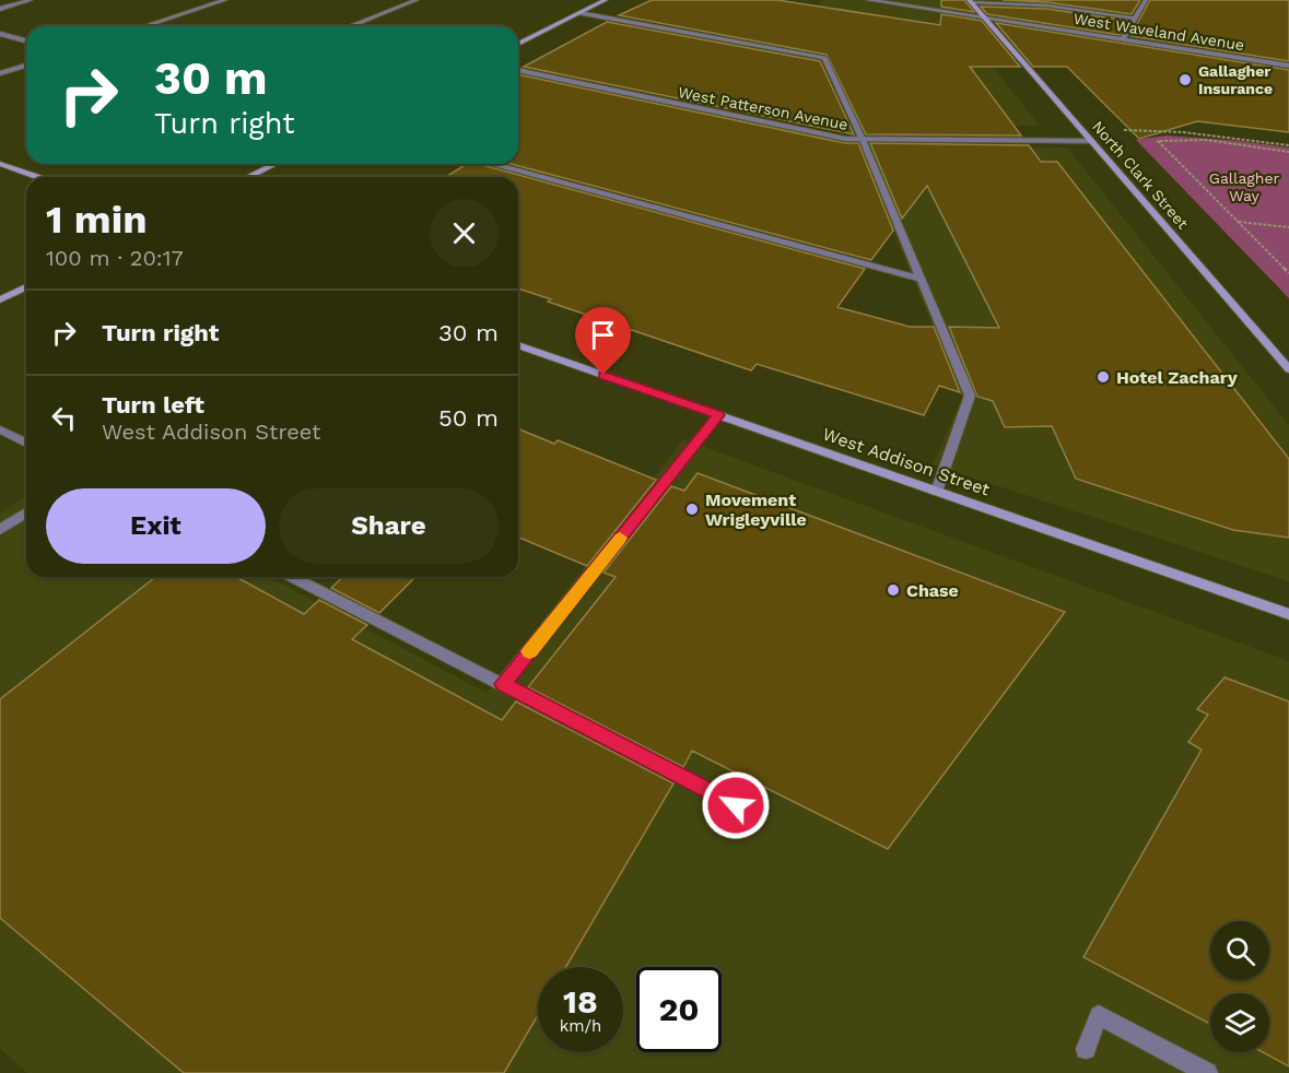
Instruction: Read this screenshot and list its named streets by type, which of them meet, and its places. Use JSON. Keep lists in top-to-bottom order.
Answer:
{
  "streets": {
    "street": [
      "West Waveland Avenue",
      "West Patterson Avenue",
      "North Clark Street",
      "West Addison Street"
    ]
  },
  "crossings": [
    ["West Waveland Avenue", "North Clark Street"],
    ["West Patterson Avenue", "North Clark Street"]
  ],
  "parks": ["Gallagher Way"],
  "places": [
    "Gallagher Insurance",
    "Hotel Zachary",
    "Movement Wrigleyville",
    "Chase"
  ],
  "page": {
    "turn": ["30 m", "Turn right"],
    "heading": ["1 min", "100 m · 20:17"],
    "list": [
      {
        "name": "Turn right",
        "value": "30 m"
      },
      {
        "name": "Turn left",
        "note": "West Addison Street",
        "value": "50 m"
      }
    ],
    "buttons": ["Exit", "Share"],
    "speed": "18 km/h",
    "limit": "20"
  }
}
